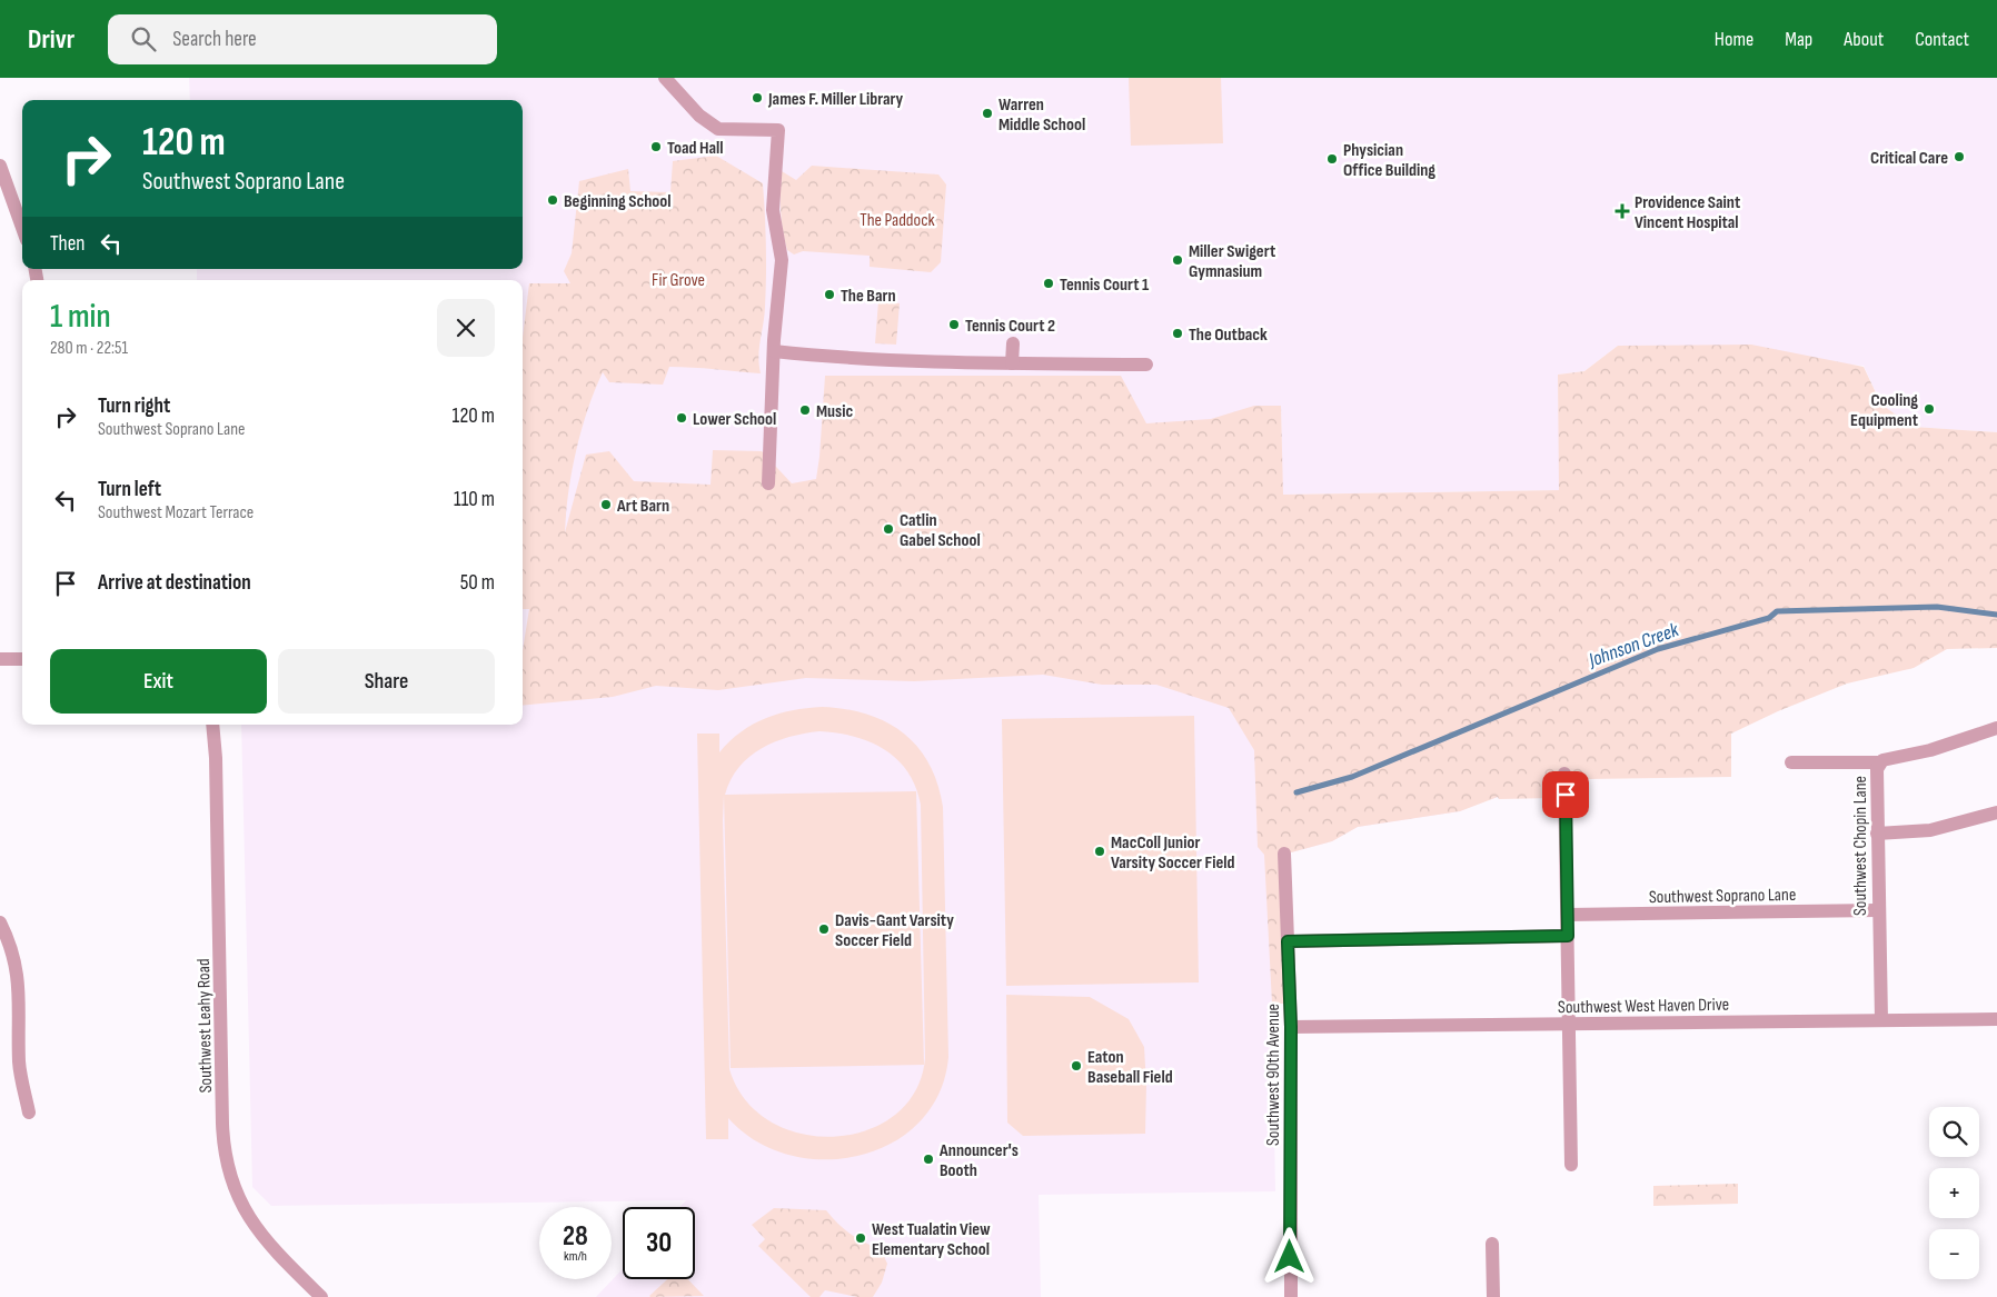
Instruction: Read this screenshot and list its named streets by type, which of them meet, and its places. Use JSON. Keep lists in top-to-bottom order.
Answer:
{
  "streets": {
    "street": [
      "Southwest Chopin Lane",
      "Southwest Soprano Lane",
      "Southwest West Haven Drive",
      "Southwest Leahy Road",
      "Southwest 90th Avenue"
    ]
  },
  "crossings": [
    ["Southwest Chopin Lane", "Southwest Soprano Lane"],
    ["Southwest Chopin Lane", "Southwest West Haven Drive"],
    ["Southwest West Haven Drive", "Southwest 90th Avenue"]
  ],
  "water": ["Johnson Creek"],
  "parks": ["The Paddock", "Fir Grove"],
  "places": {
    "other": [
      "James F. Miller Library",
      "Warren Middle School",
      "Toad Hall",
      "Critical Care",
      "Physician Office Building",
      "Beginning School",
      "Miller Swigert Gymnasium",
      "Tennis Court 1",
      "The Barn",
      "Tennis Court 2",
      "The Outback",
      "Cooling Equipment",
      "Music",
      "Lower School",
      "Art Barn",
      "Catlin Gabel School",
      "MacColl Junior Varsity Soccer Field",
      "Davis-Gant Varsity Soccer Field",
      "Eaton Baseball Field",
      "Announcer's Booth",
      "West Tualatin View Elementary School"
    ],
    "health": ["Providence Saint Vincent Hospital"]
  },
  "page": {
    "header": "Drivr",
    "search": "Search here",
    "nav": [
      "Home",
      "Map",
      "About",
      "Contact"
    ],
    "turn": ["120 m", "Southwest Soprano Lane"],
    "then": "Then",
    "heading": ["1 min", "280 m · 22:51"],
    "list": [
      {
        "name": "Turn right",
        "note": "Southwest Soprano Lane",
        "value": "120 m"
      },
      {
        "name": "Turn left",
        "note": "Southwest Mozart Terrace",
        "value": "110 m"
      },
      {
        "name": "Arrive at destination",
        "value": "50 m"
      }
    ],
    "buttons": ["Exit", "Share"],
    "map_buttons": ["+", "−"],
    "speed": "28 km/h",
    "limit": "30"
  }
}
